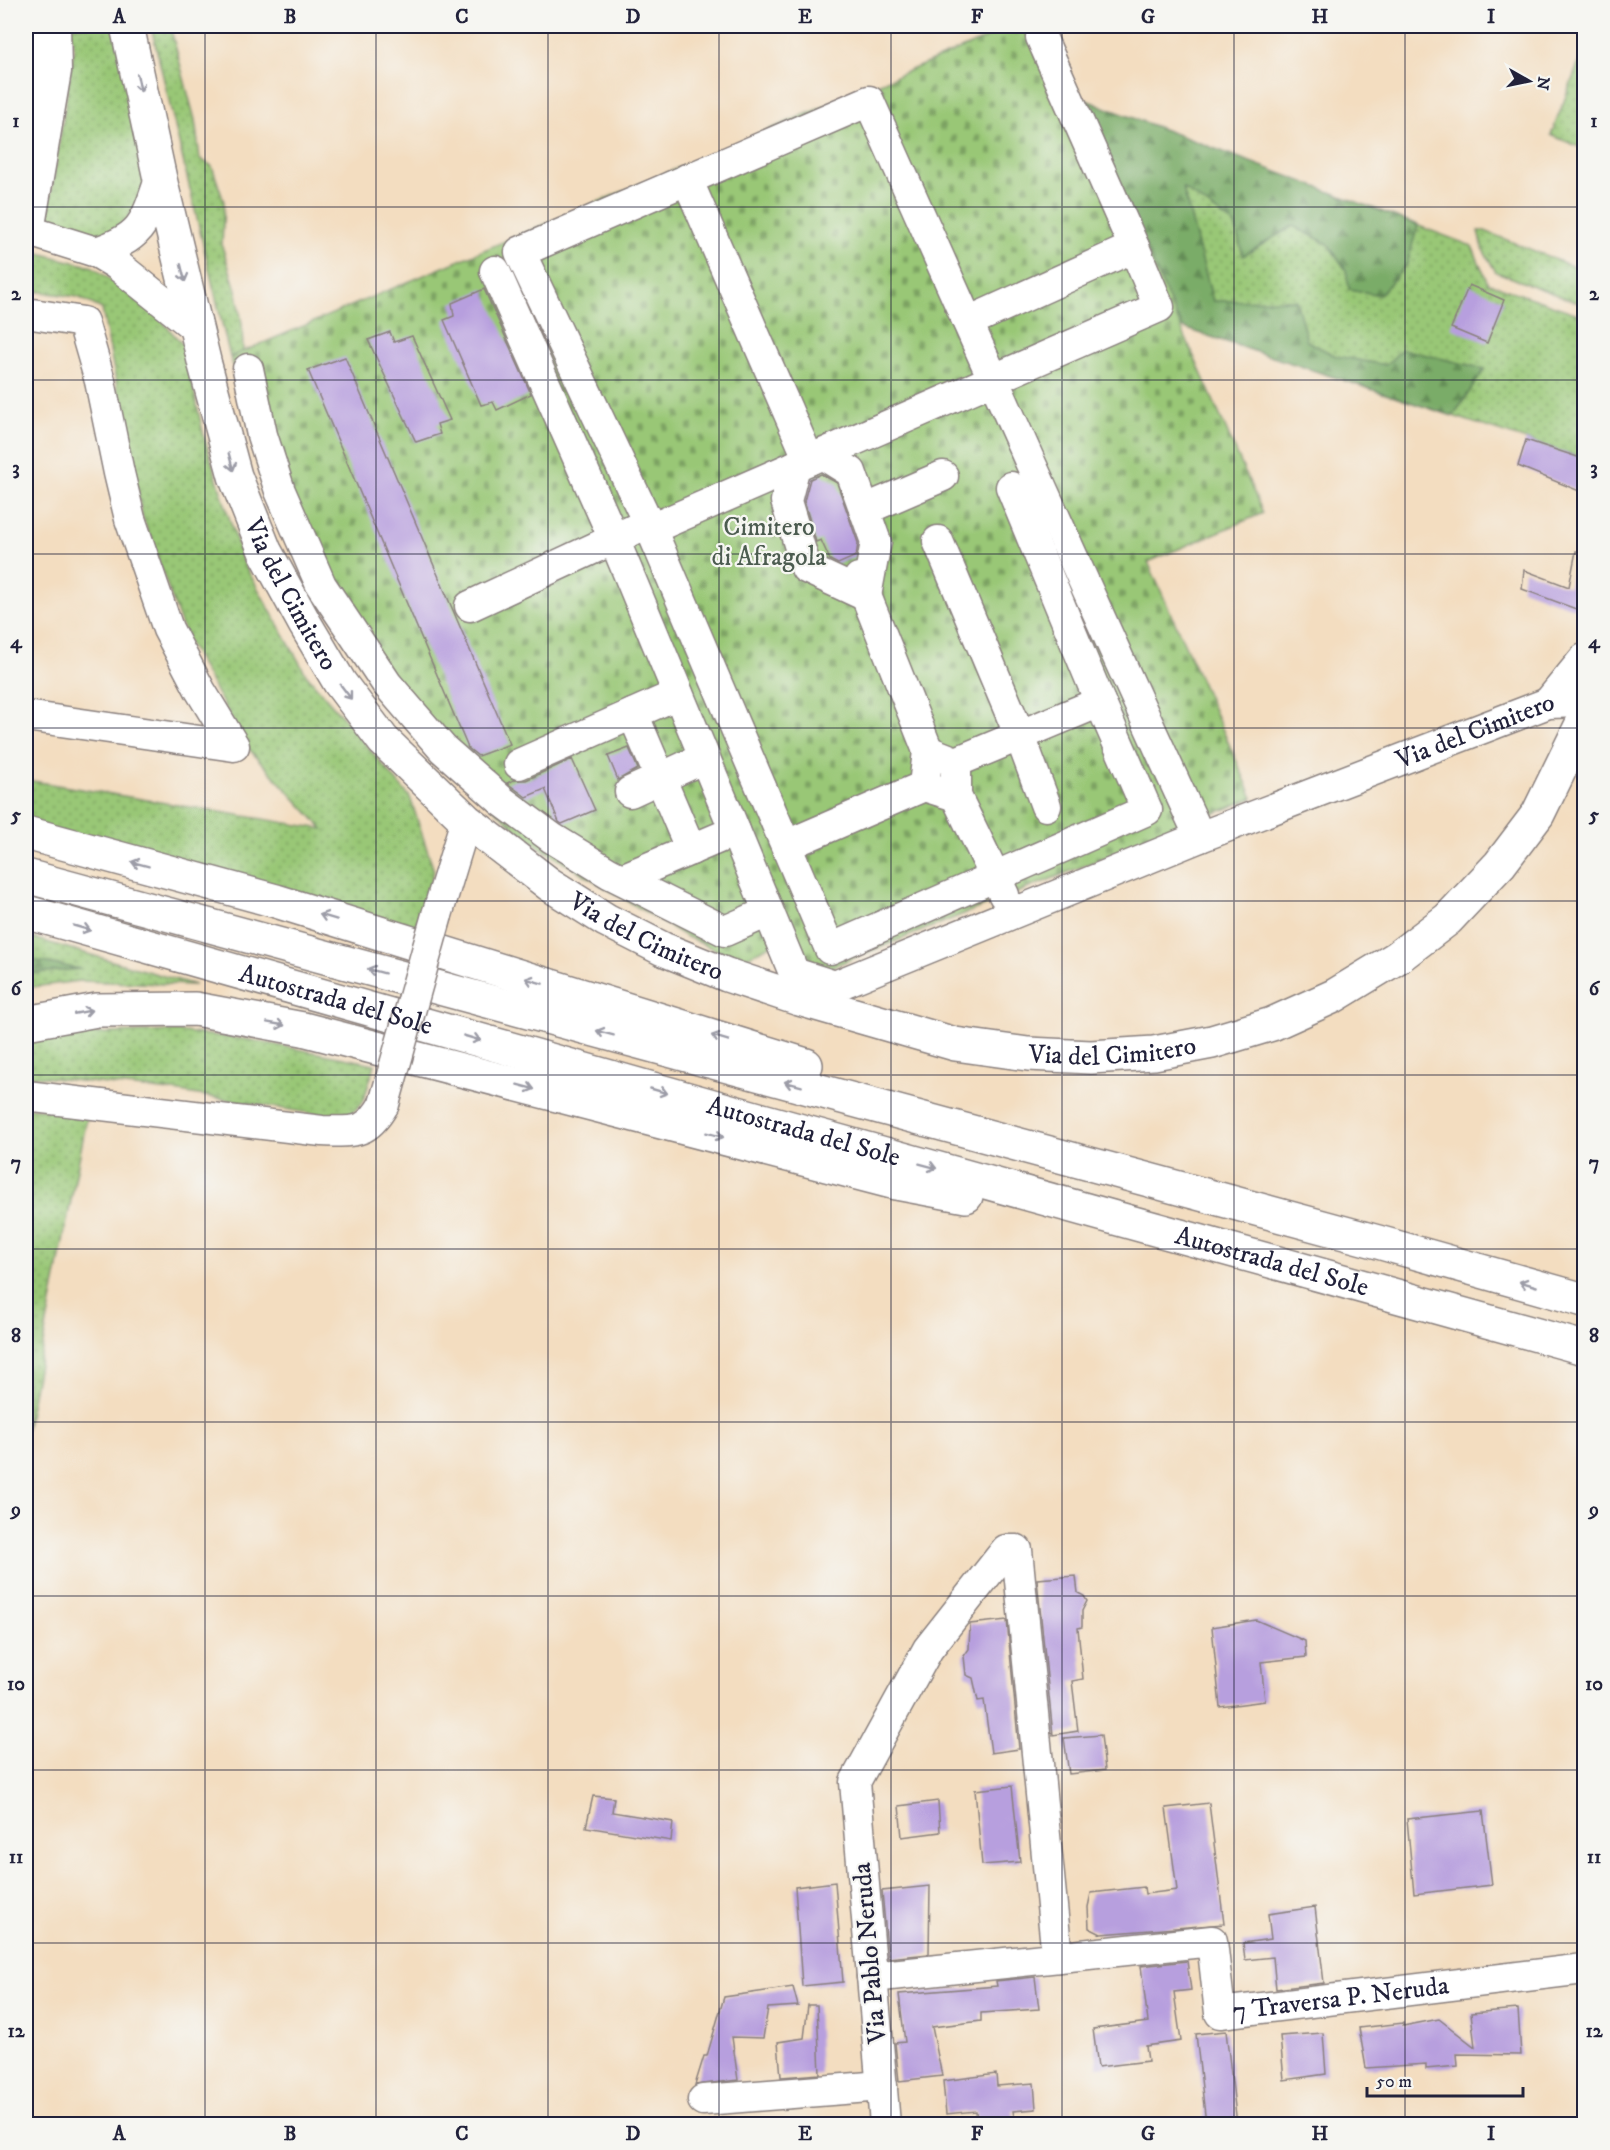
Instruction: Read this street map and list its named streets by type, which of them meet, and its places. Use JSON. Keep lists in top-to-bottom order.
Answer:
{
  "streets": {
    "main road": ["Via del Cimitero", "Autostrada del Sole"],
    "street": ["Via Pablo Neruda", "7 Traversa P. Neruda"]
  },
  "crossings": [
    ["Via Pablo Neruda", "7 Traversa P. Neruda"]
  ],
  "parks": ["Cimitero di Afragola"],
  "scale_bar": "50 m",
  "north": "right",
  "grid": {
    "columns": [
      "A",
      "B",
      "C",
      "D",
      "E",
      "F",
      "G",
      "H",
      "I"
    ],
    "rows": [
      "1",
      "2",
      "3",
      "4",
      "5",
      "6",
      "7",
      "8",
      "9",
      "10",
      "11",
      "12"
    ]
  }
}
